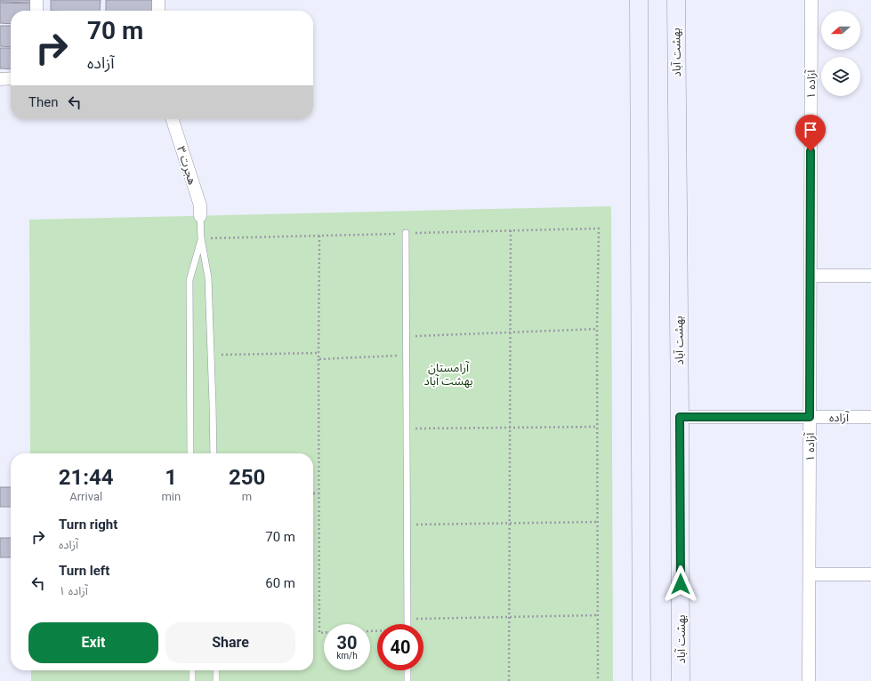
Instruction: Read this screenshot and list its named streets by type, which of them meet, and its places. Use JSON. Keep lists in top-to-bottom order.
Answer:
{
  "streets": {
    "street": [
      "بهشت آباد",
      "آزاده ۱",
      "هجرت ۳",
      "آزاده"
    ]
  },
  "crossings": [
    ["بهشت آباد", "آزاده"],
    ["آزاده ۱", "آزاده"]
  ],
  "parks": ["آرامستان بهشت آباد"],
  "north": "left",
  "page": {
    "turn": ["70 m", "آزاده"],
    "then": "Then",
    "eta": [
      "21:44",
      "Arrival",
      "1",
      "min",
      "250",
      "m"
    ],
    "list": [
      {
        "name": "Turn right",
        "note": "آزاده",
        "value": "70 m"
      },
      {
        "name": "Turn left",
        "note": "آزاده ۱",
        "value": "60 m"
      }
    ],
    "buttons": ["Exit", "Share"],
    "speed": "30 km/h",
    "limit": "40"
  }
}
